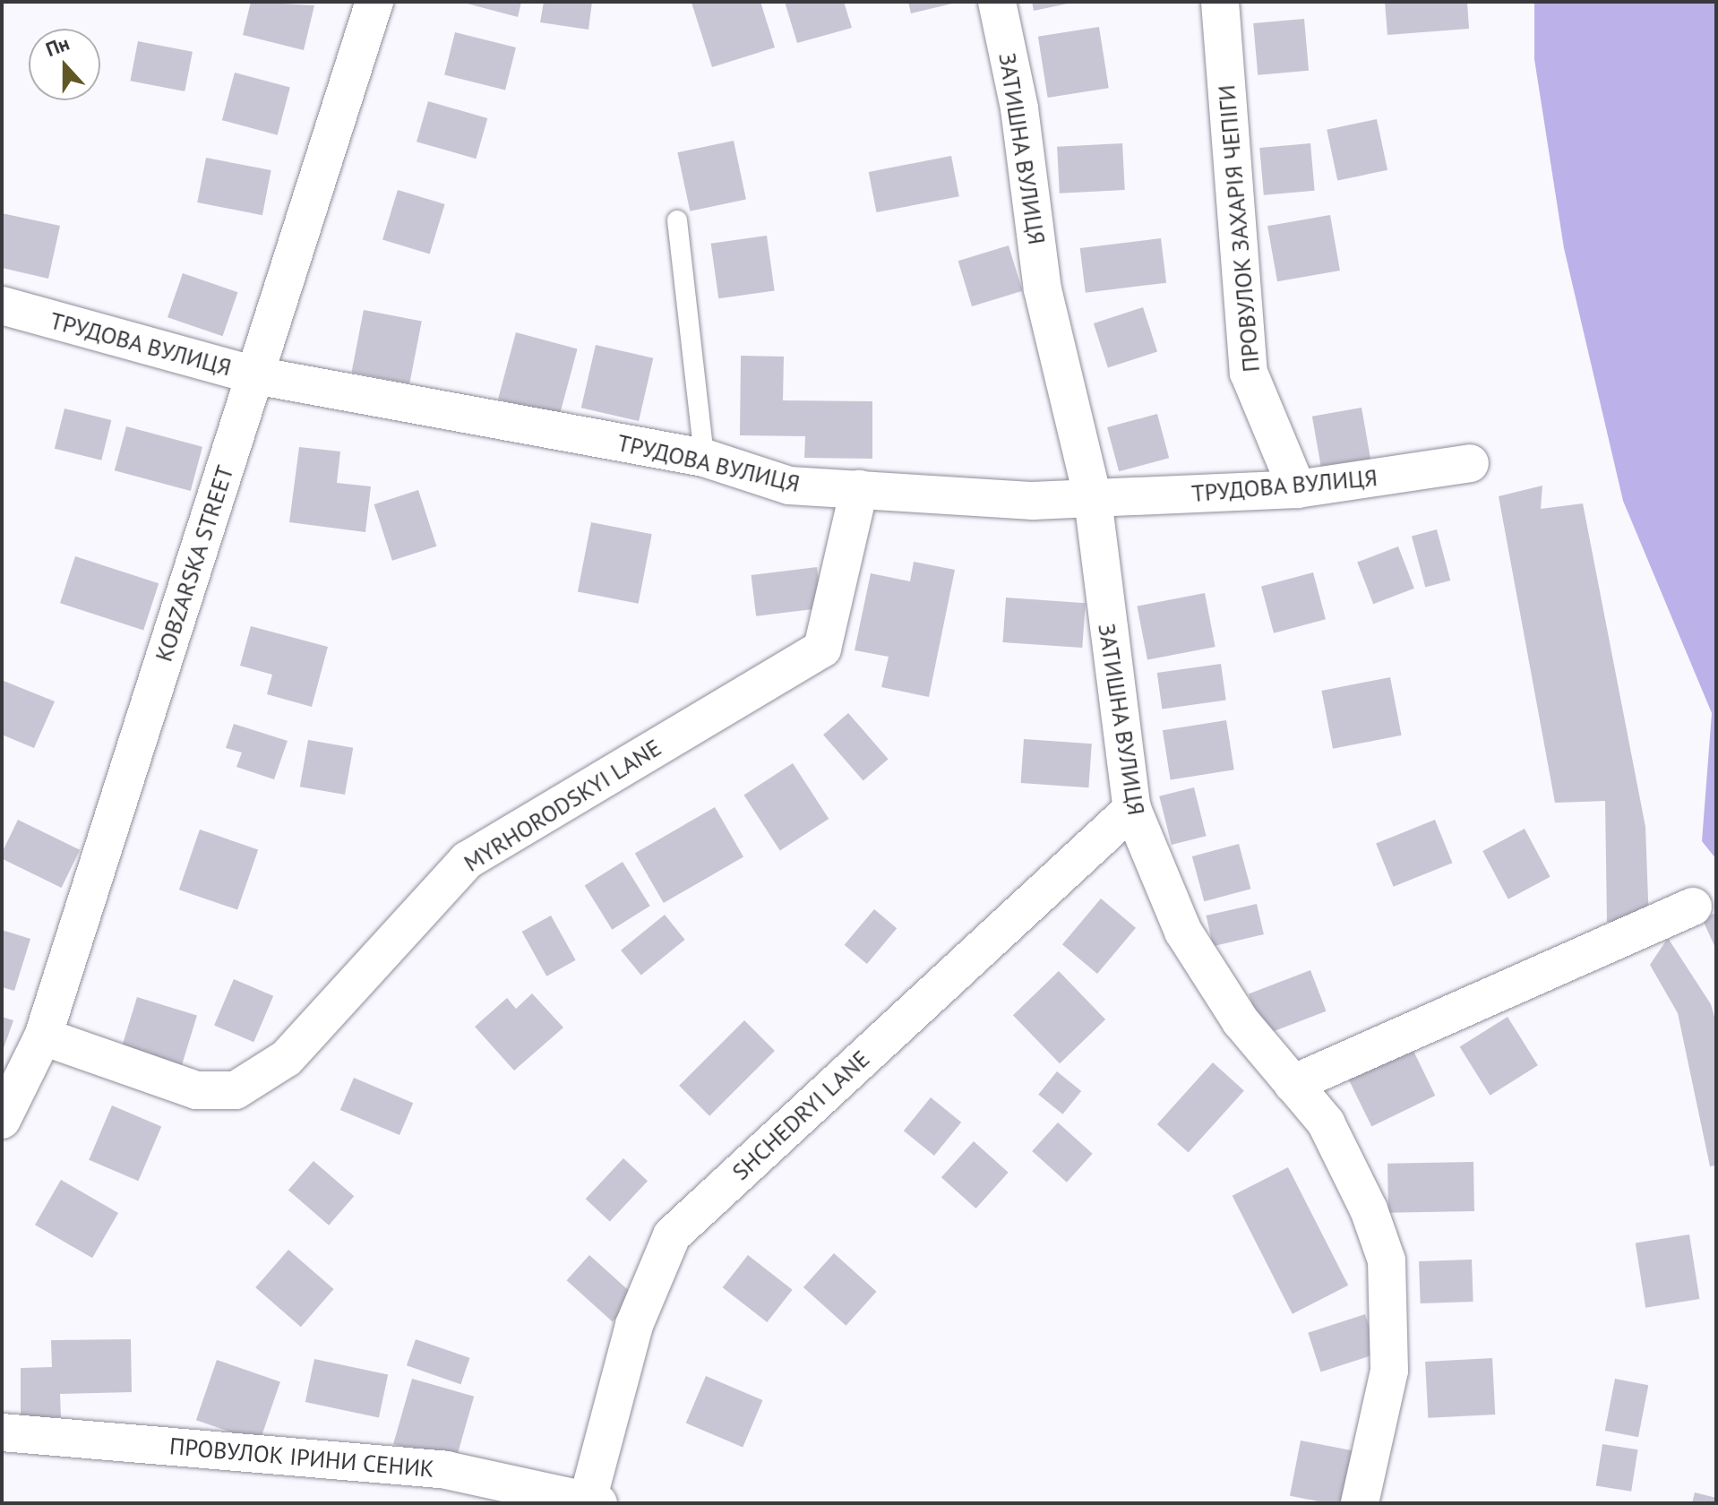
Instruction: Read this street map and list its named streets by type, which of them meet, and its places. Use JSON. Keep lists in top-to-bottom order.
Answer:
{
  "streets": {
    "street": [
      "ЗАТИШНА ВУЛИЦЯ",
      "ПРОВУЛОК ЗАХАРІЯ ЧЕПІГИ",
      "ТРУДОВА ВУЛИЦЯ",
      "KOBZARSKA STREET",
      "MYRHORODSKYI LANE",
      "SHCHEDRYI LANE",
      "ПРОВУЛОК ІРИНИ СЕНИК"
    ]
  },
  "crossings": [
    ["ЗАТИШНА ВУЛИЦЯ", "ТРУДОВА ВУЛИЦЯ"],
    ["ЗАТИШНА ВУЛИЦЯ", "SHCHEDRYI LANE"],
    ["ПРОВУЛОК ЗАХАРІЯ ЧЕПІГИ", "ТРУДОВА ВУЛИЦЯ"],
    ["ТРУДОВА ВУЛИЦЯ", "KOBZARSKA STREET"],
    ["ТРУДОВА ВУЛИЦЯ", "MYRHORODSKYI LANE"],
    ["KOBZARSKA STREET", "MYRHORODSKYI LANE"],
    ["SHCHEDRYI LANE", "ПРОВУЛОК ІРИНИ СЕНИК"]
  ],
  "north": "top"
}
